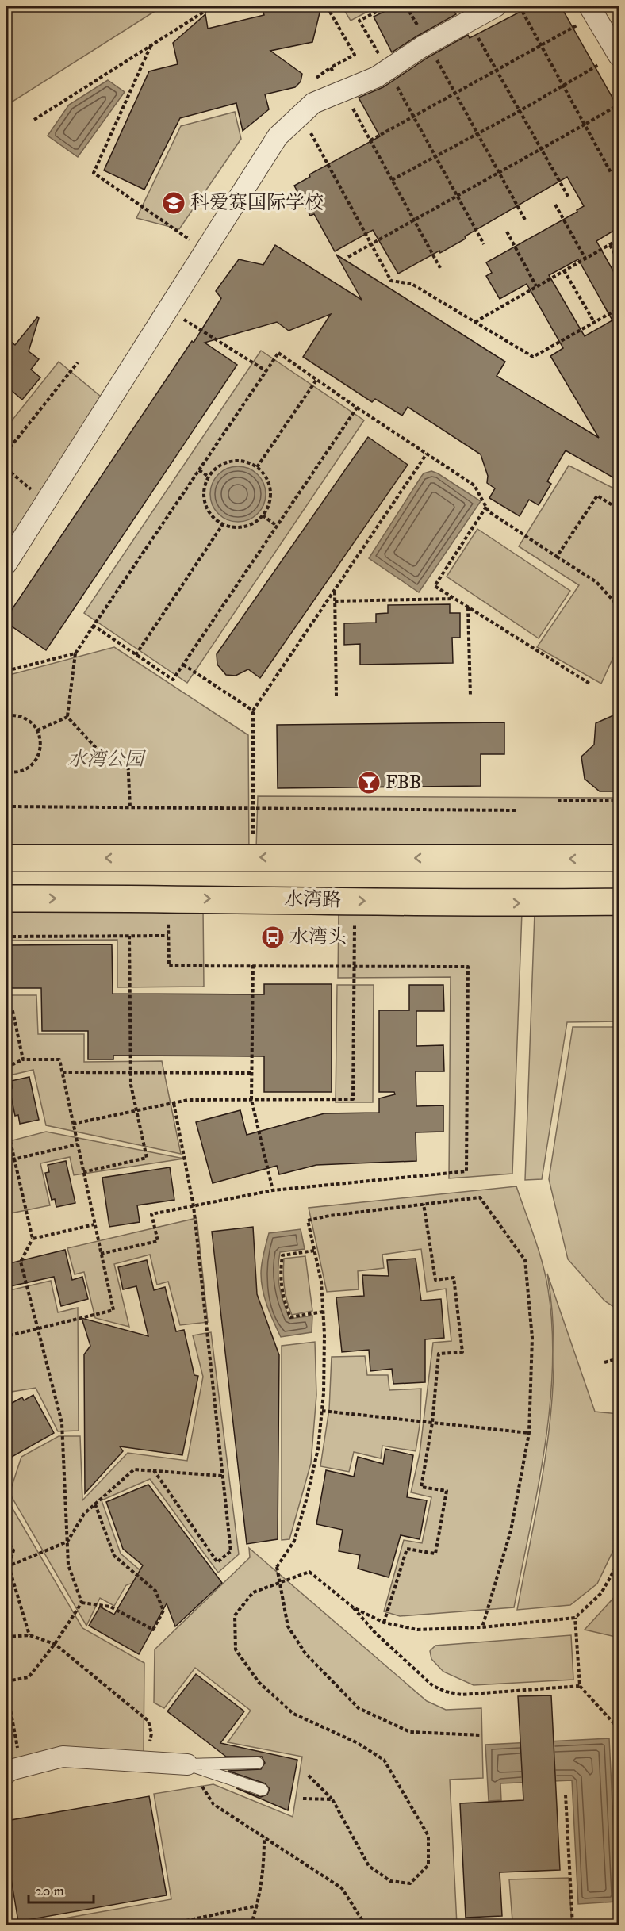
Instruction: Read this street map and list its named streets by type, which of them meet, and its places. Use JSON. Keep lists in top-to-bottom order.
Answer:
{
  "streets": {
    "main road": ["水湾路"]
  },
  "parks": ["水湾公园"],
  "places": {
    "school or university": ["科爱赛国际学校"],
    "bar": ["FBB"],
    "bus stop": ["水湾头"]
  },
  "scale_bar": "20 m"
}
